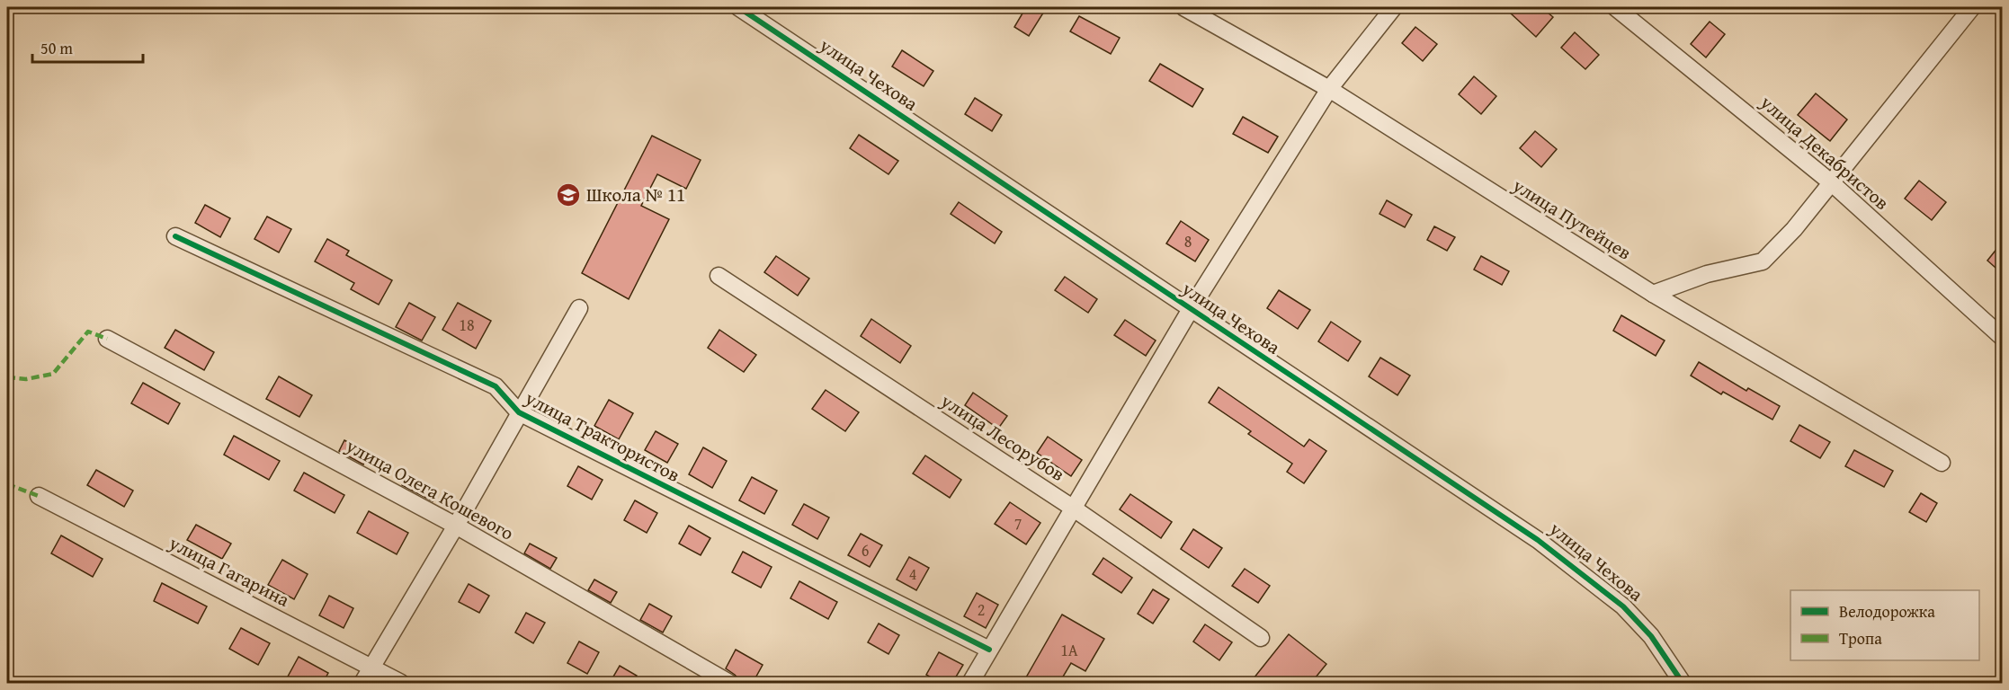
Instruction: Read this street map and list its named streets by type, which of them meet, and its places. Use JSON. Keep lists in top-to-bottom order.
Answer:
{
  "streets": {
    "street": [
      "улица Чехова",
      "улица Декабристов",
      "улица Путейцев",
      "улица Трактористов",
      "улица Лесорубов",
      "улица Олега Кошевого",
      "улица Гагарина"
    ]
  },
  "places": {
    "school or university": ["Школа № 11"]
  },
  "house_numbers": [
    "8",
    "18",
    "7",
    "6",
    "4",
    "2",
    "1А"
  ],
  "legend": ["Велодорожка", "Тропа"],
  "scale_bar": "50 m"
}
